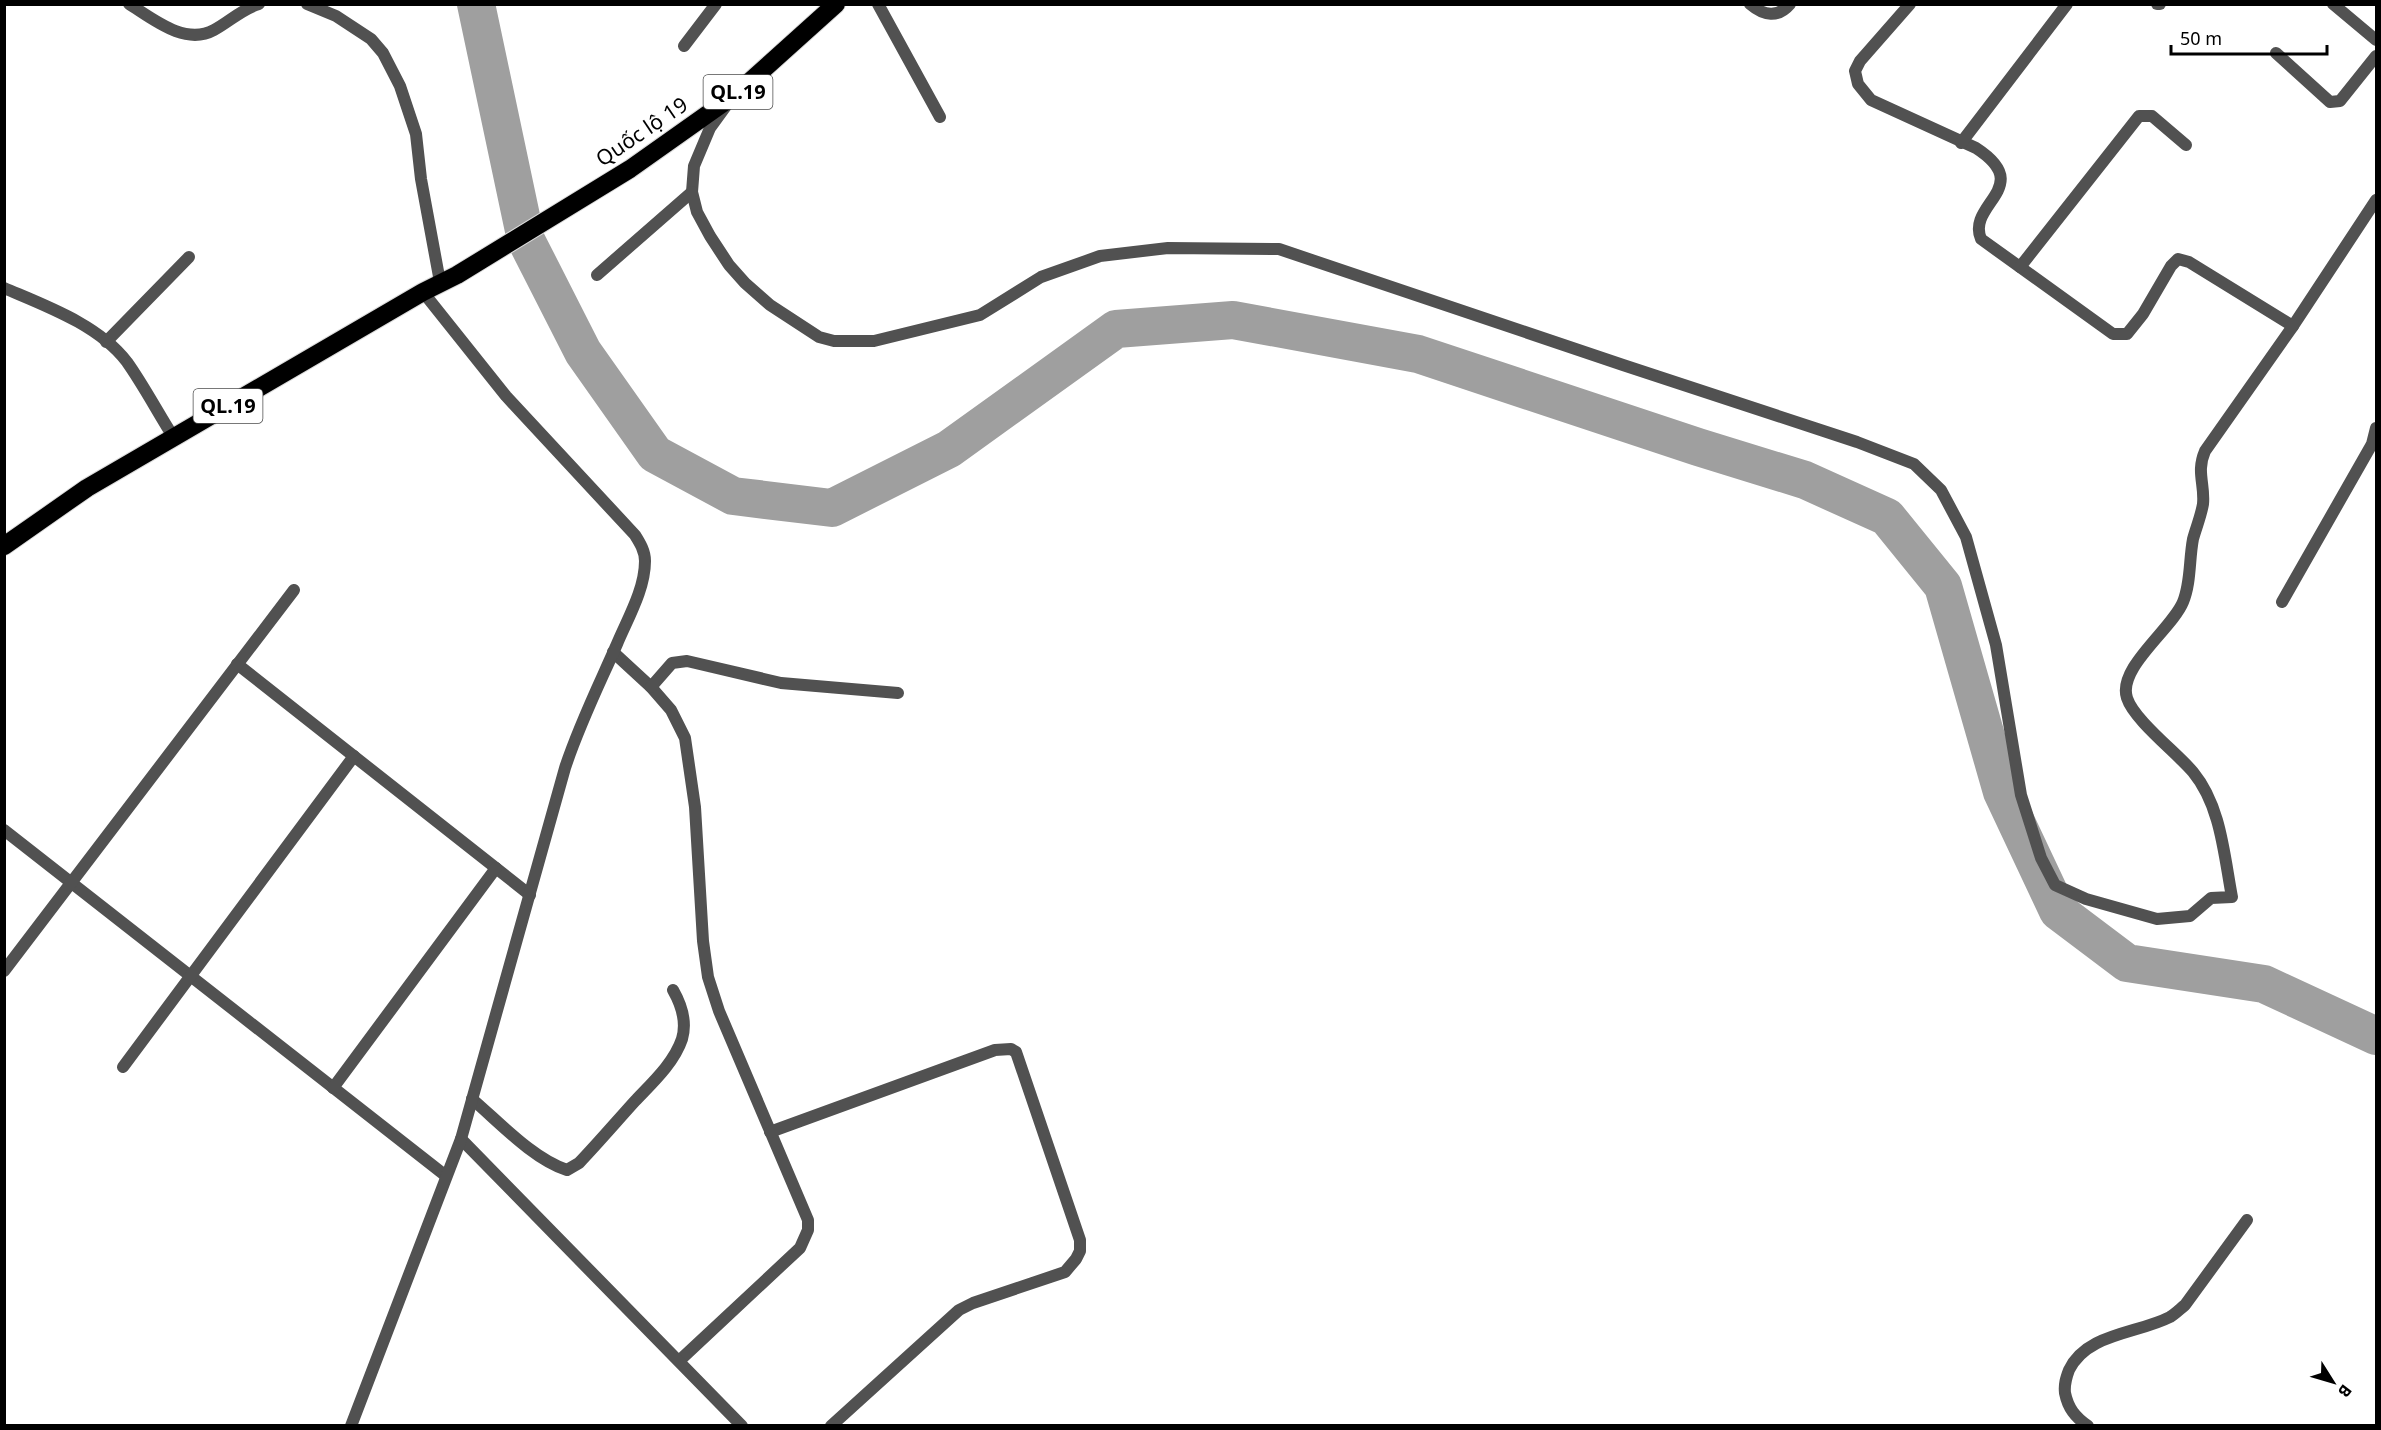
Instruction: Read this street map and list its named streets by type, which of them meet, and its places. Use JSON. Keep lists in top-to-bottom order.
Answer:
{
  "streets": {
    "highway": ["QL.19", "Quốc lộ 19"]
  },
  "crossings": [
    ["QL.19", "Quốc lộ 19"]
  ],
  "scale_bar": "50 m",
  "north": "bottom right"
}
